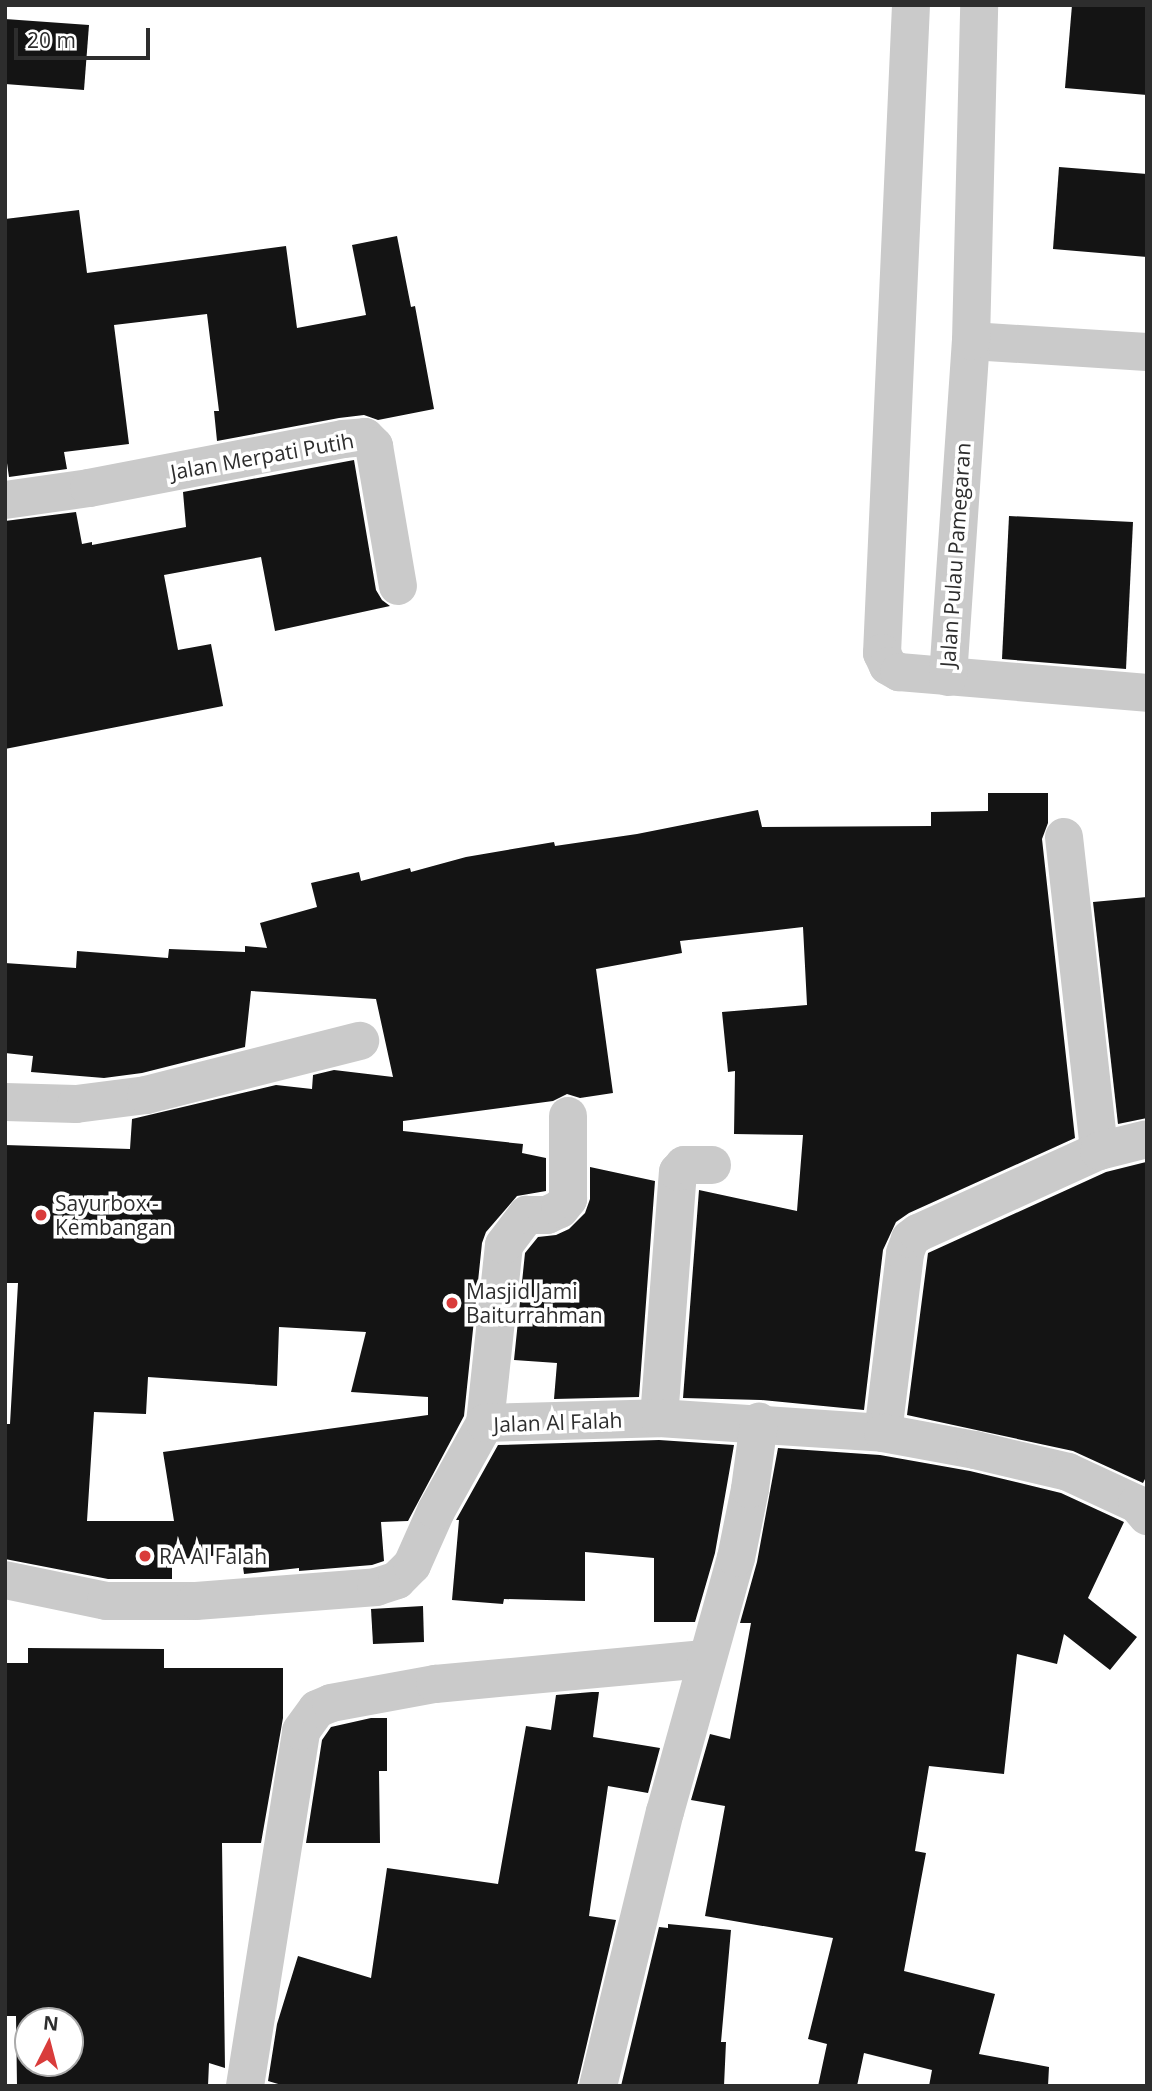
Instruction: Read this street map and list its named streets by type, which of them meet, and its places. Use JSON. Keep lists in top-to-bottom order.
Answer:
{
  "streets": {
    "street": ["Jalan Merpati Putih", "Jalan Pulau Pamegaran", "Jalan Al Falah"]
  },
  "places": ["Sayurbox - Kembangan", "Masjid Jami Baiturrahman", "RA Al Falah"],
  "scale_bar": "20 m",
  "north": "top"
}
